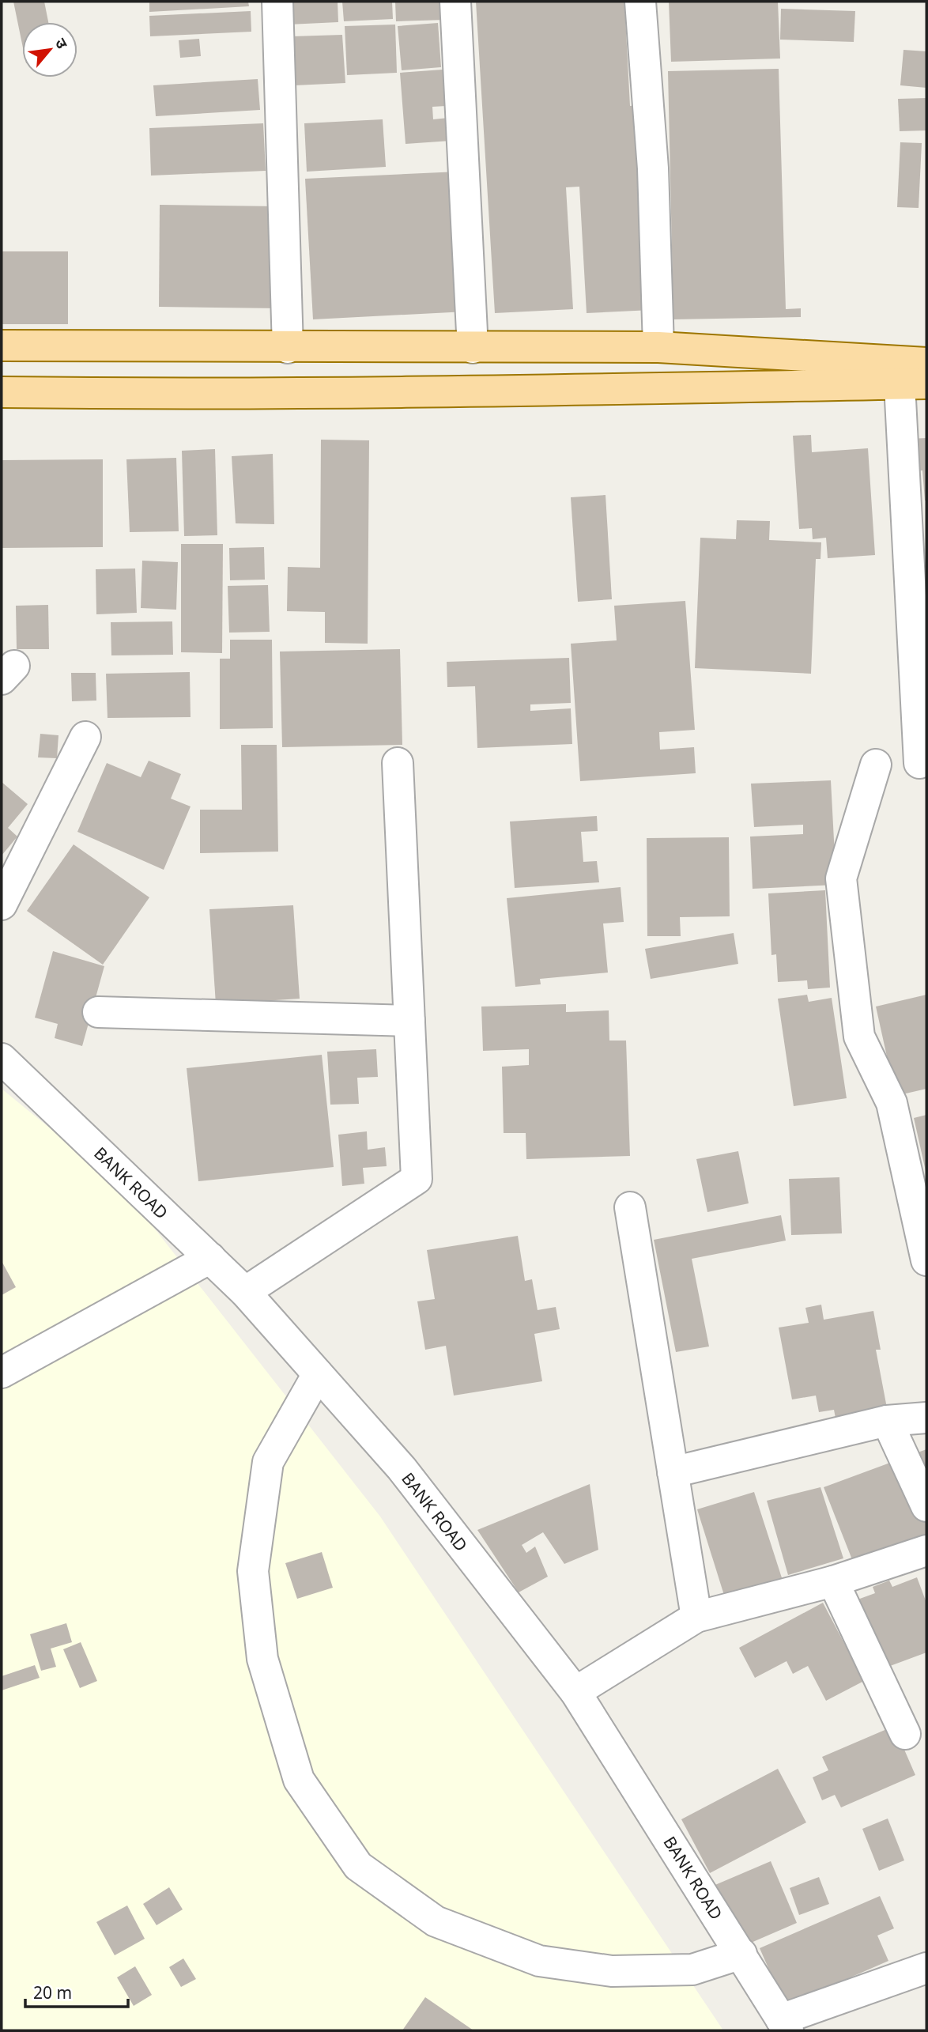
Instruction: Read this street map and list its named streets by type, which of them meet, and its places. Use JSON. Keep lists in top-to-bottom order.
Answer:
{
  "streets": {
    "street": ["BANK ROAD"]
  },
  "scale_bar": "20 m",
  "north": "top right"
}
